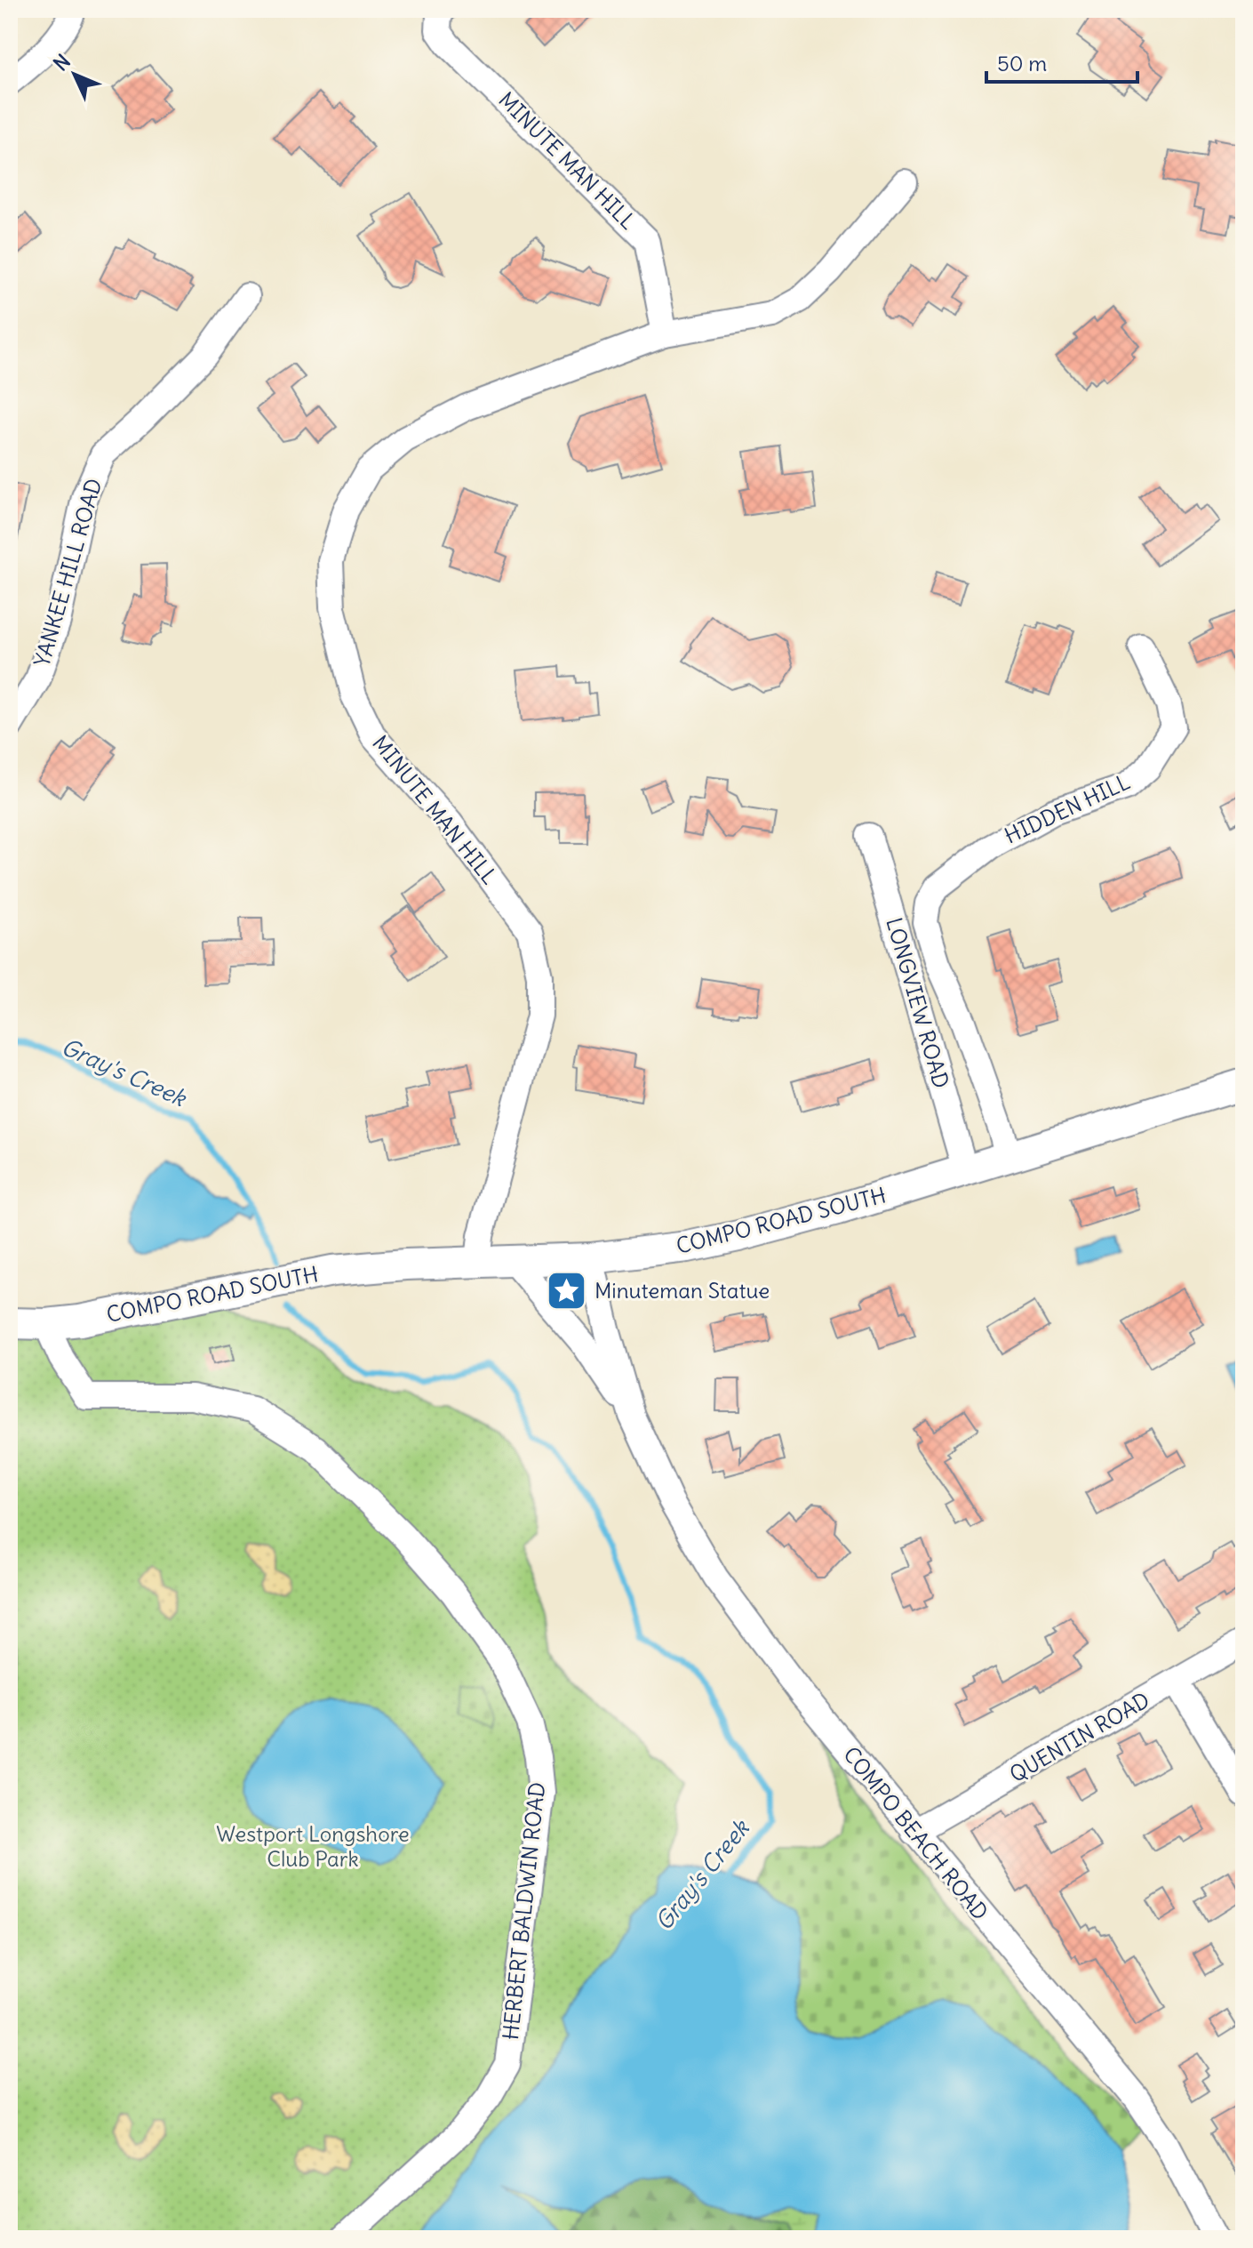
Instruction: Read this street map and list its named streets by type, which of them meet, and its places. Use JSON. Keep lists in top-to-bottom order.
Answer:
{
  "streets": {
    "street": [
      "MINUTE MAN HILL",
      "YANKEE HILL ROAD",
      "HIDDEN HILL",
      "LONGVIEW ROAD",
      "COMPO ROAD SOUTH",
      "QUENTIN ROAD",
      "COMPO BEACH ROAD",
      "HERBERT BALDWIN ROAD"
    ]
  },
  "crossings": [
    ["MINUTE MAN HILL", "COMPO ROAD SOUTH"],
    ["HIDDEN HILL", "COMPO ROAD SOUTH"],
    ["LONGVIEW ROAD", "COMPO ROAD SOUTH"],
    ["COMPO ROAD SOUTH", "COMPO BEACH ROAD"],
    ["COMPO ROAD SOUTH", "HERBERT BALDWIN ROAD"],
    ["QUENTIN ROAD", "COMPO BEACH ROAD"]
  ],
  "water": ["Gray's Creek"],
  "parks": ["Westport Longshore Club Park"],
  "places": {
    "place": ["Minuteman Statue"]
  },
  "scale_bar": "50 m",
  "north": "top left"
}
